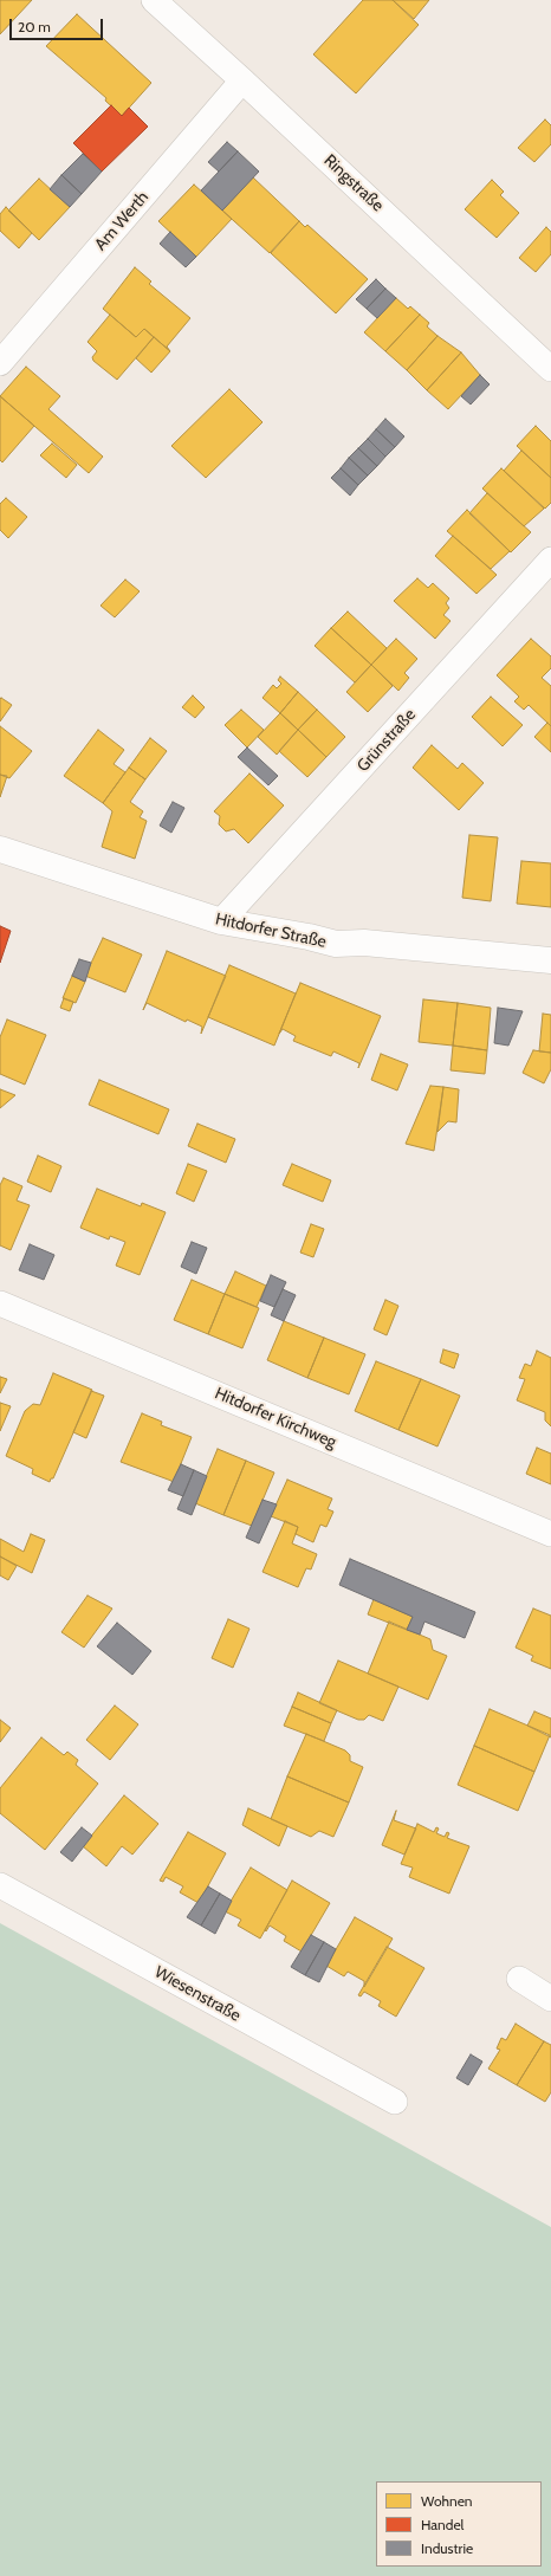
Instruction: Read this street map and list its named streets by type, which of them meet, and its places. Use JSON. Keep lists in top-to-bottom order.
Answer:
{
  "streets": {
    "street": [
      "Ringstraße",
      "Am Werth",
      "Grünstraße",
      "Hitdorfer Straße",
      "Hitdorfer Kirchweg",
      "Wiesenstraße"
    ]
  },
  "crossings": [
    ["Ringstraße", "Am Werth"],
    ["Grünstraße", "Hitdorfer Straße"]
  ],
  "legend": ["Wohnen", "Handel", "Industrie"],
  "scale_bar": "20 m"
}
